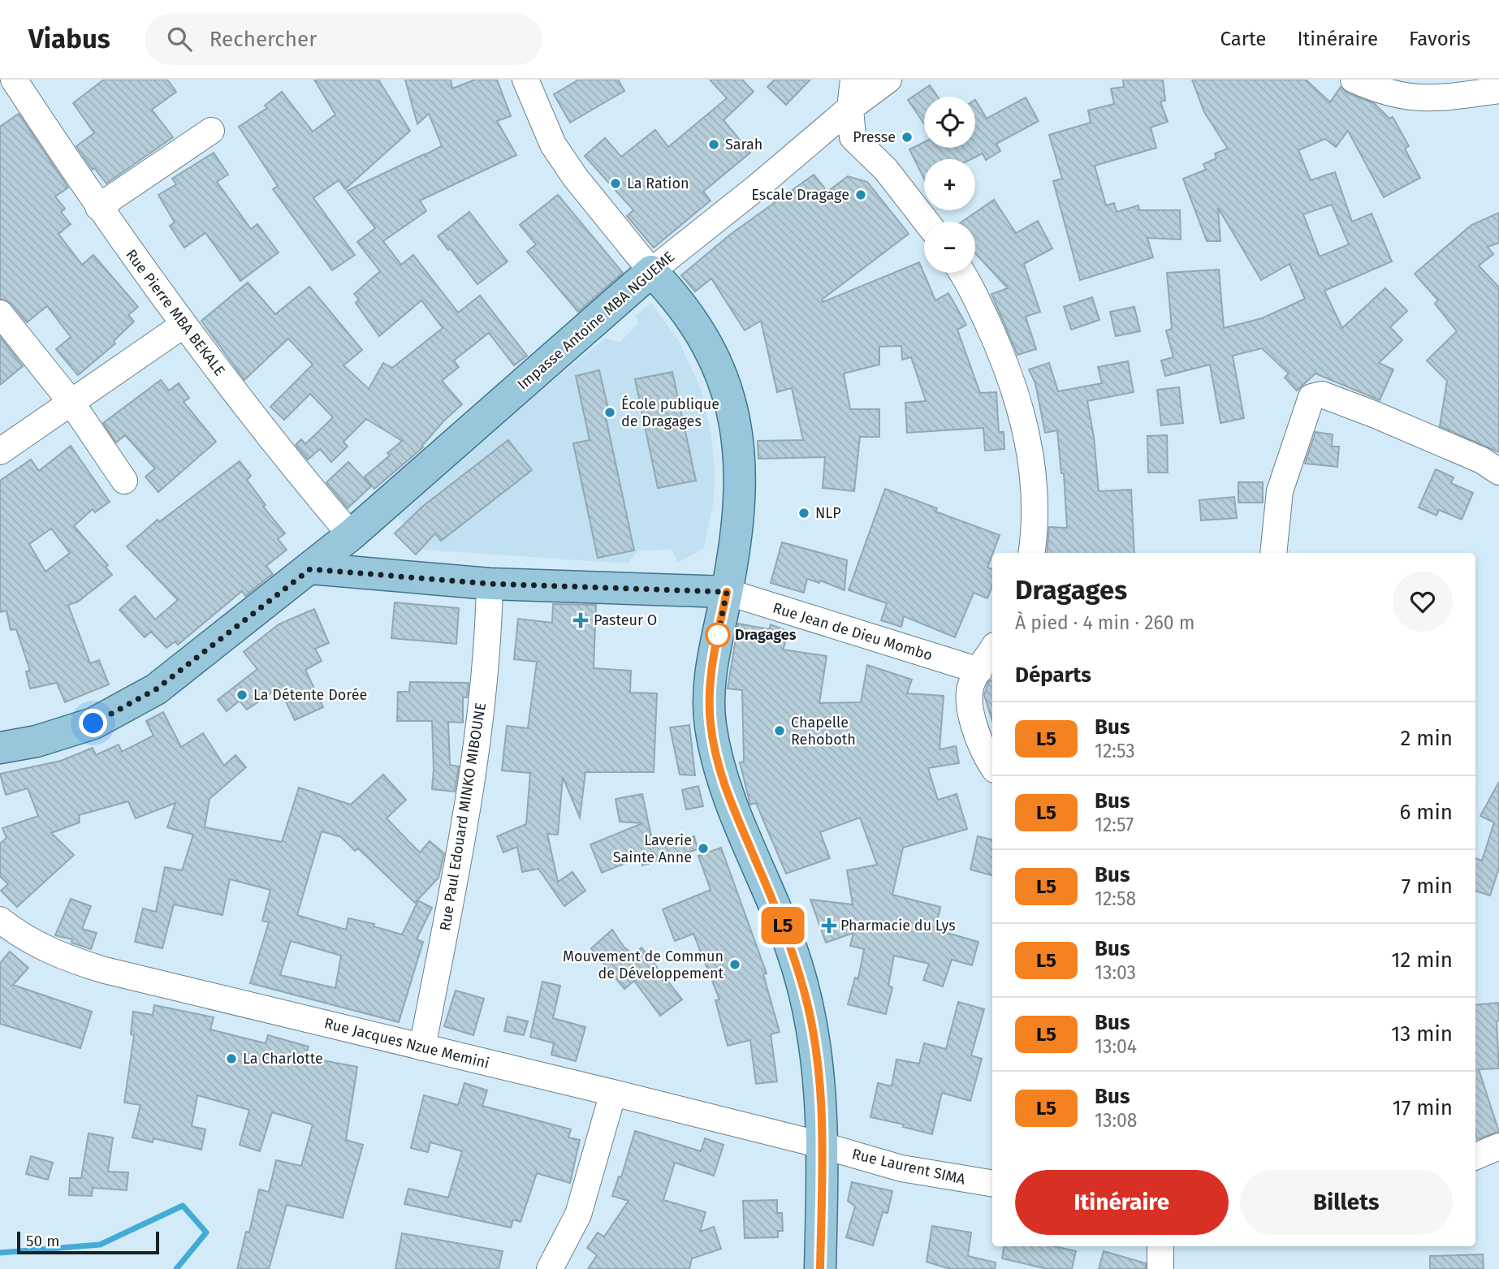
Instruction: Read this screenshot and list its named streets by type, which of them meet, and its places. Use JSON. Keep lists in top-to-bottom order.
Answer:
{
  "streets": {
    "main road": ["Impasse Antoine MBA NGUEME"],
    "street": [
      "Rue Pierre MBA BEKALE",
      "Rue Jean de Dieu Mombo",
      "Rue Paul Edouard MINKO MIBOUNE",
      "Rue Jacques Nzue Memini",
      "Rue Laurent SIMA"
    ]
  },
  "crossings": [
    ["Rue Pierre MBA BEKALE", "Impasse Antoine MBA NGUEME"],
    ["Rue Paul Edouard MINKO MIBOUNE", "Rue Jacques Nzue Memini"],
    ["Rue Jacques Nzue Memini", "Rue Laurent SIMA"]
  ],
  "places": {
    "other": [
      "Presse",
      "Sarah",
      "La Ration",
      "Escale Dragage",
      "École publique de Dragages",
      "NLP",
      "Dragages",
      "La Détente Dorée",
      "Chapelle Rehoboth",
      "Laverie Sainte Anne",
      "Mouvement de Commun de Développement",
      "La Charlotte"
    ],
    "health": ["Pasteur O", "Pharmacie du Lys"]
  },
  "lines": ["bus line L5"],
  "scale_bar": "50 m",
  "page": {
    "header": "Viabus",
    "search": "Rechercher",
    "nav": ["Carte", "Itinéraire", "Favoris"],
    "on_map": "L5",
    "map_buttons": ["+", "−"],
    "heading": [
      ["Dragages", "À pied · 4 min · 260 m"],
      "Départs"
    ],
    "list": [
      {
        "mark": "L5",
        "name": "Bus",
        "note": "12:53",
        "value": "2 min"
      },
      {
        "mark": "L5",
        "name": "Bus",
        "note": "12:57",
        "value": "6 min"
      },
      {
        "mark": "L5",
        "name": "Bus",
        "note": "12:58",
        "value": "7 min"
      },
      {
        "mark": "L5",
        "name": "Bus",
        "note": "13:03",
        "value": "12 min"
      },
      {
        "mark": "L5",
        "name": "Bus",
        "note": "13:04",
        "value": "13 min"
      },
      {
        "mark": "L5",
        "name": "Bus",
        "note": "13:08",
        "value": "17 min"
      }
    ],
    "buttons": ["Itinéraire", "Billets"],
    "scale": "50 m"
  }
}
